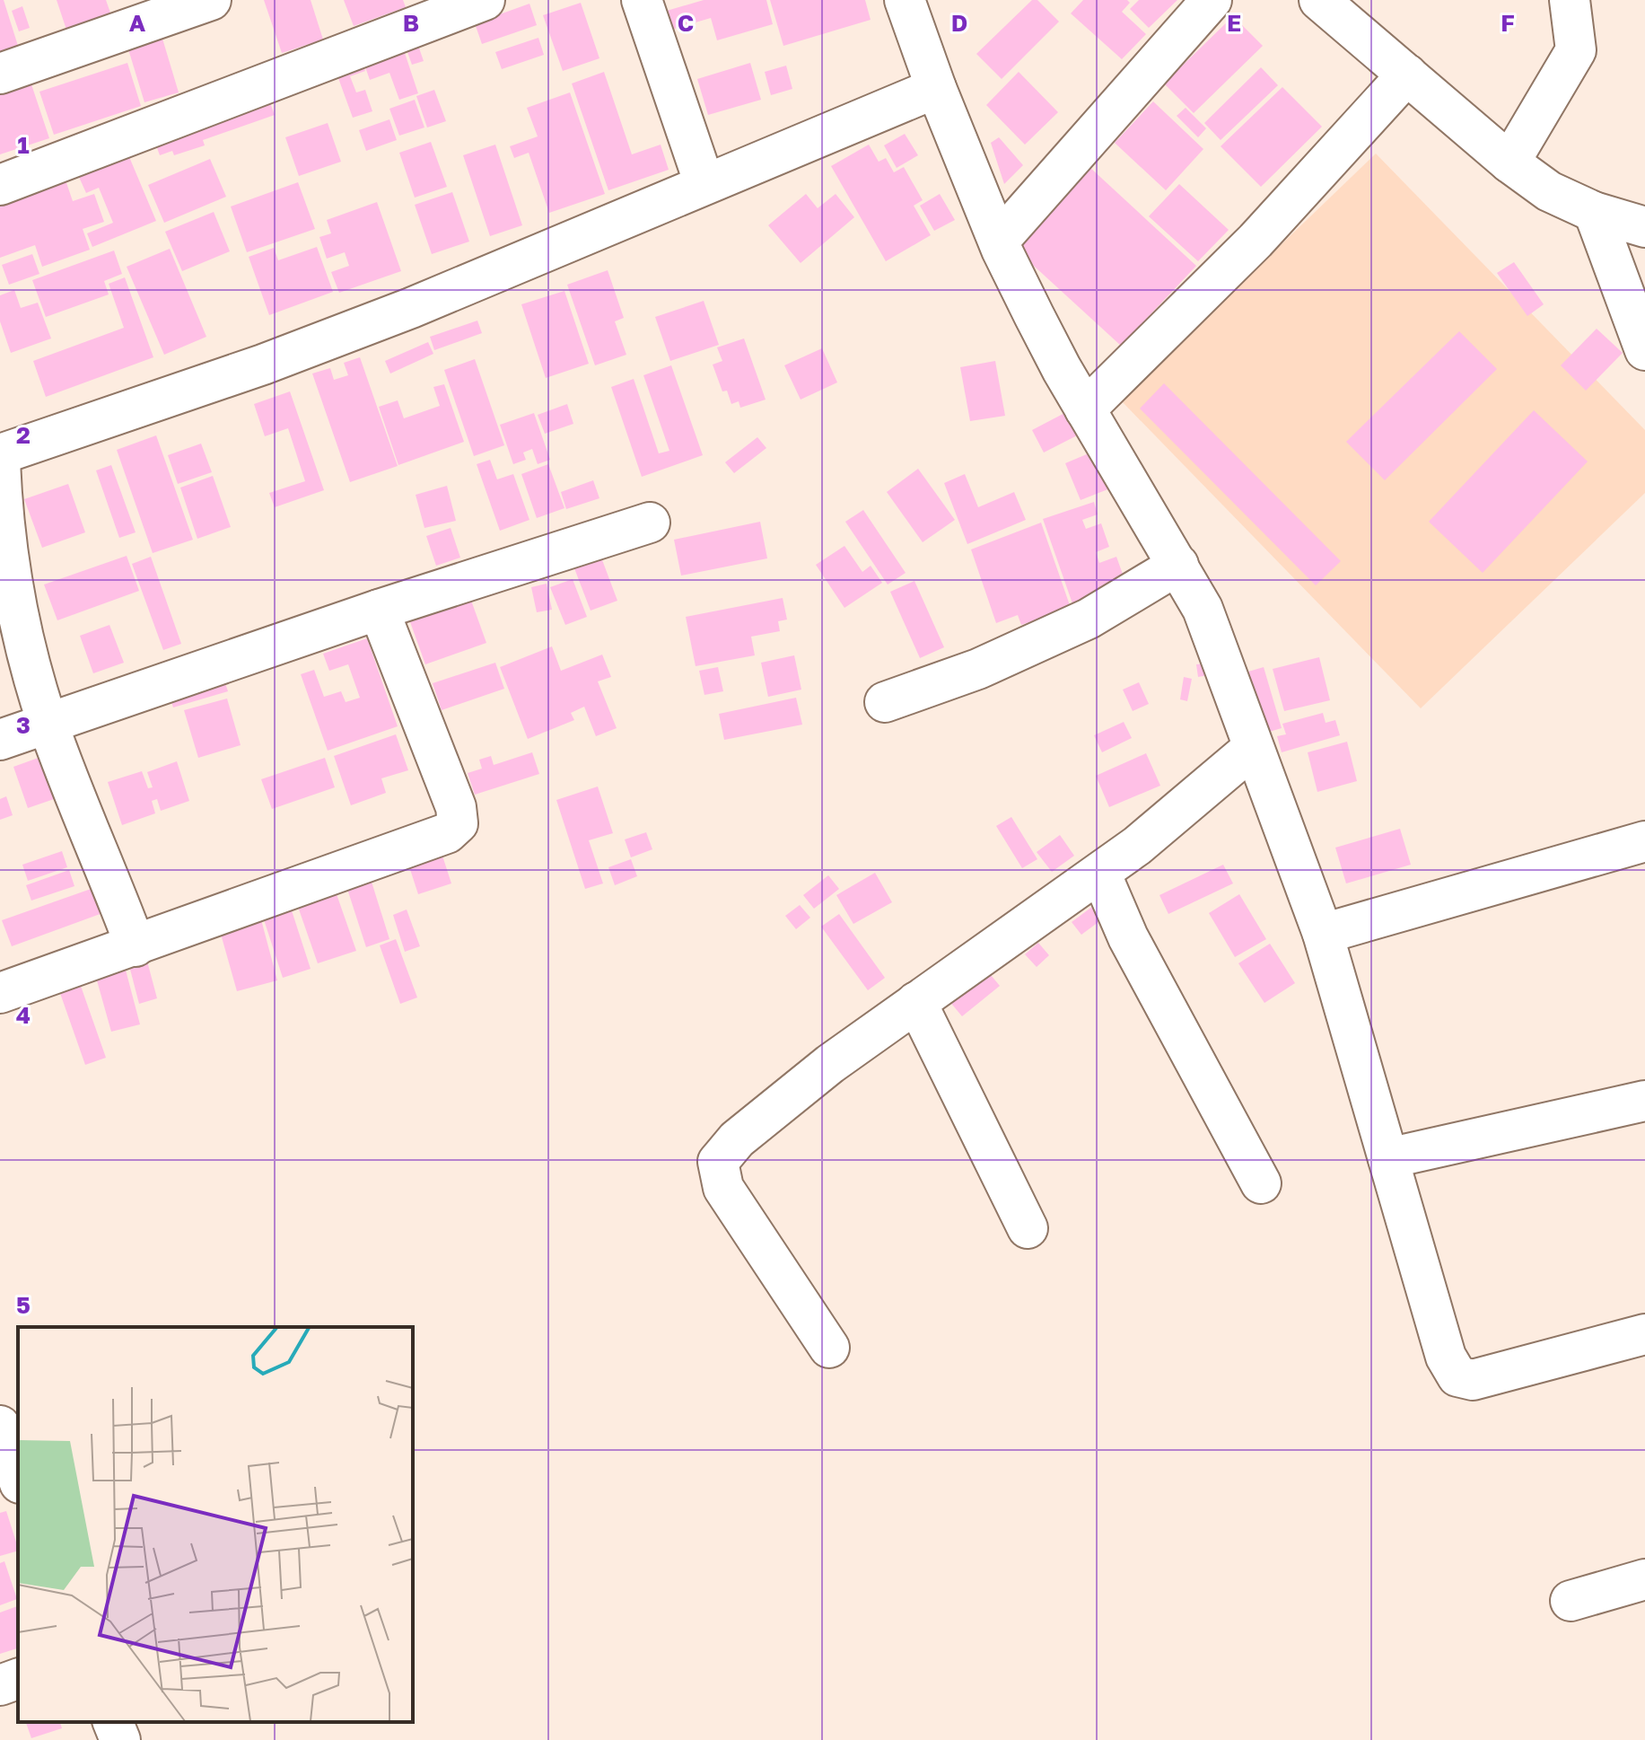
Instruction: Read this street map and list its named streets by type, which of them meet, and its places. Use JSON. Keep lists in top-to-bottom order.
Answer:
{
  "grid": {
    "columns": [
      "A",
      "B",
      "C",
      "D",
      "E",
      "F"
    ],
    "rows": [
      "1",
      "2",
      "3",
      "4",
      "5"
    ]
  }
}
